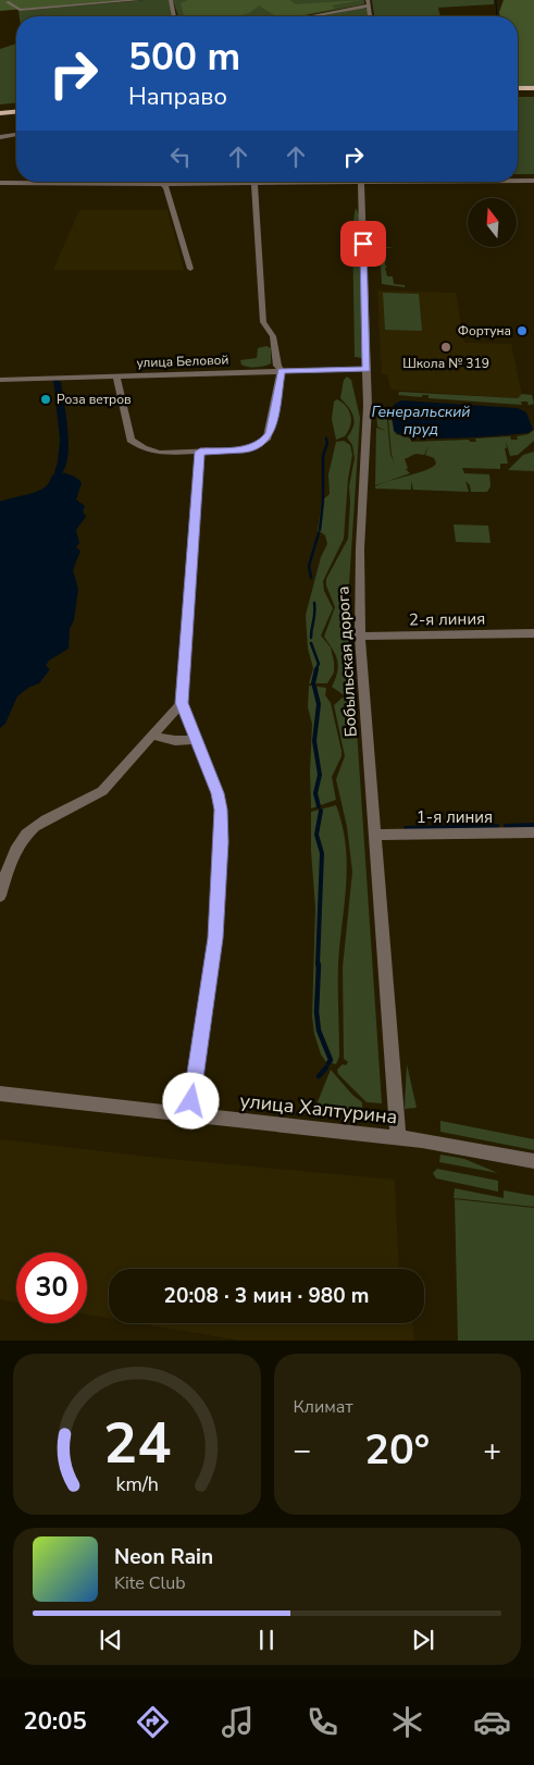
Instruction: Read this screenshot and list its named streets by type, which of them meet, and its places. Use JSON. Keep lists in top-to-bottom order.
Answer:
{
  "streets": {
    "street": [
      "улица Беловой",
      "2-я линия",
      "Бобыльская дорога",
      "1-я линия",
      "улица Халтурина"
    ]
  },
  "crossings": [
    ["улица Беловой", "Бобыльская дорога"],
    ["2-я линия", "Бобыльская дорога"],
    ["Бобыльская дорога", "1-я линия"],
    ["Бобыльская дорога", "улица Халтурина"]
  ],
  "water": ["Генеральский пруд"],
  "places": ["Фортуна", "Школа № 319", "Роза ветров"],
  "north": "top",
  "page": {
    "turn": ["500 m", "Направо"],
    "limit": "30",
    "trip": "20:08 · 3 мин · 980 m",
    "tile": "Климат",
    "heat": ["−", "20°", "+"],
    "song": ["Neon Rain", "Kite Club"],
    "tabs": "20:05",
    "gauge": ["24", "km/h"]
  }
}
